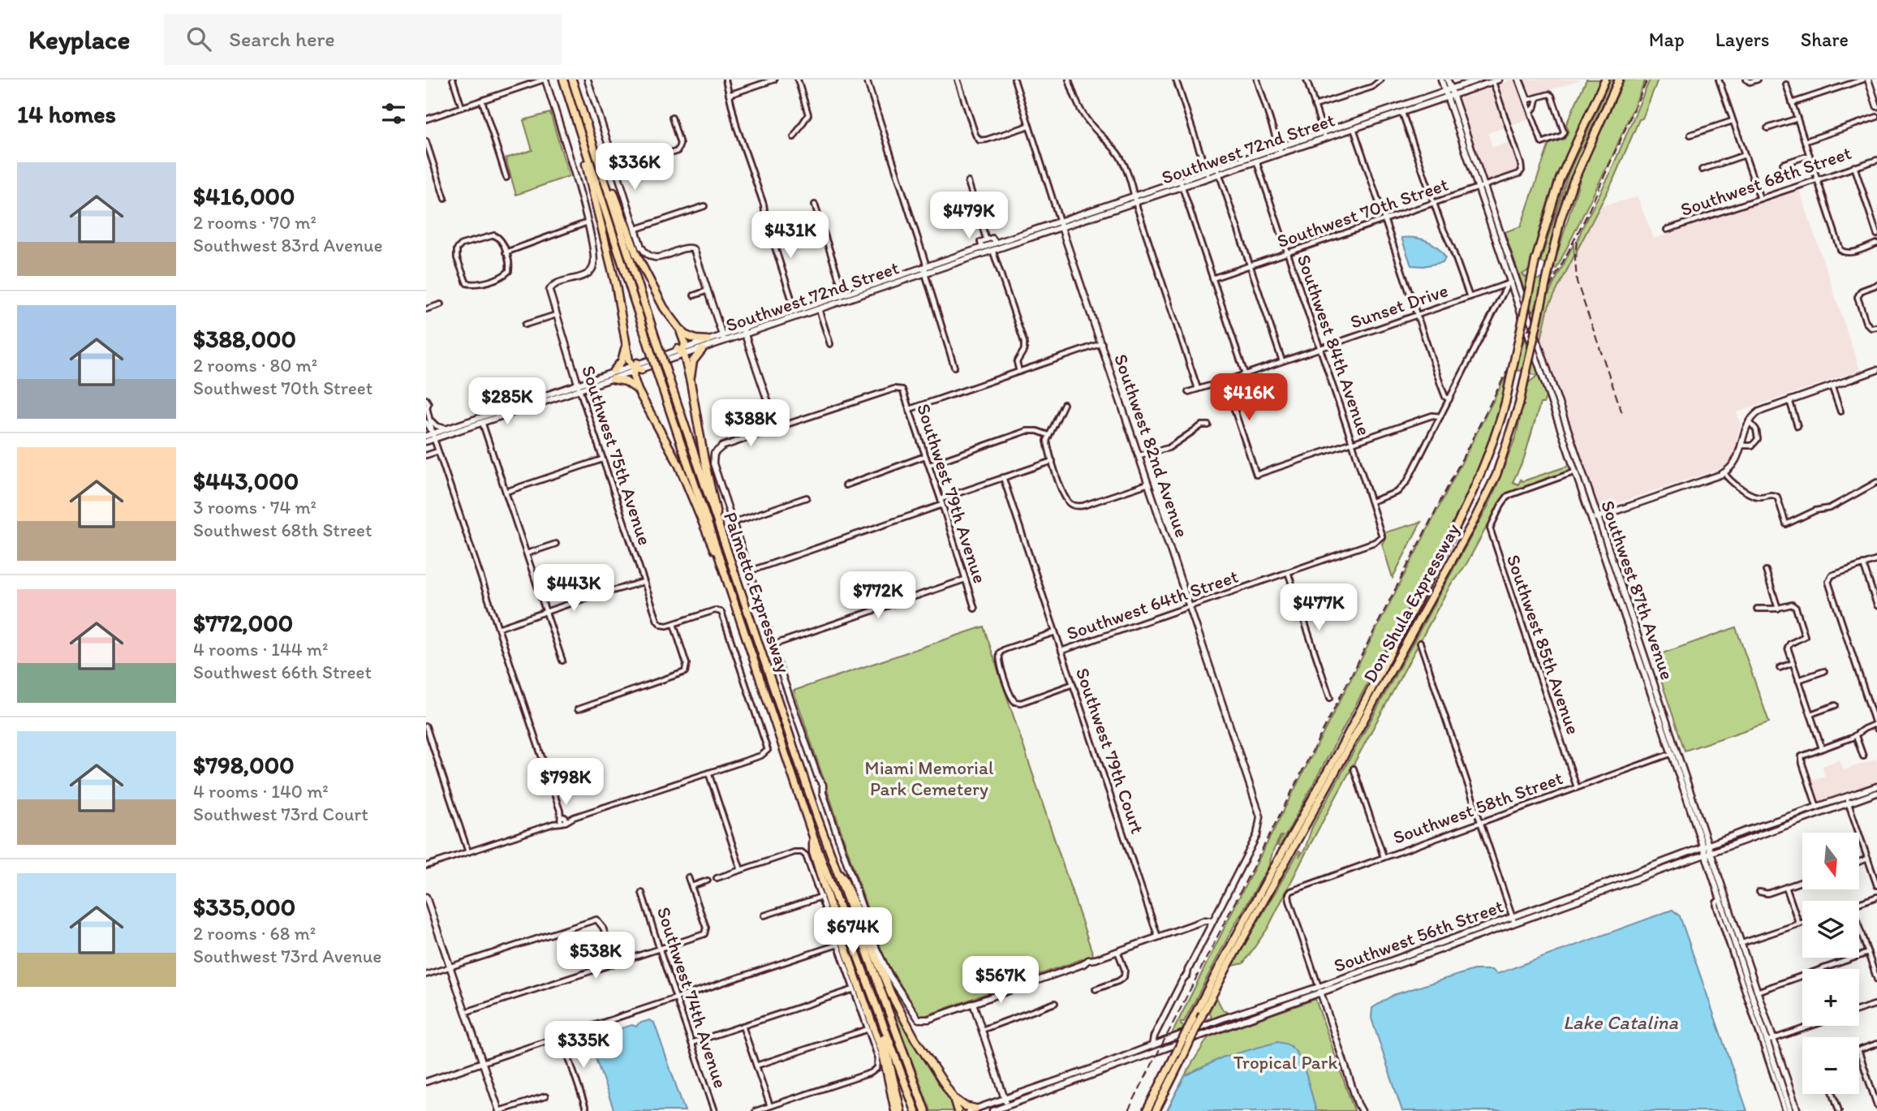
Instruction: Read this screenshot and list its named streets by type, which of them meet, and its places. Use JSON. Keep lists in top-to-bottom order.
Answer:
{
  "streets": {
    "highway": ["Palmetto Expressway", "Don Shula Expressway"],
    "main road": [
      "Southwest 72nd Street",
      "Southwest 82nd Avenue",
      "Southwest 75th Avenue",
      "Southwest 87th Avenue",
      "Southwest 56th Street"
    ],
    "street": [
      "Southwest 68th Street",
      "Southwest 70th Street",
      "Sunset Drive",
      "Southwest 84th Avenue",
      "Southwest 79th Avenue",
      "Southwest 64th Street",
      "Southwest 85th Avenue",
      "Southwest 79th Court",
      "Southwest 58th Street",
      "Southwest 74th Avenue"
    ]
  },
  "crossings": [
    ["Southwest 72nd Street", "Southwest 70th Street"],
    ["Southwest 72nd Street", "Southwest 84th Avenue"],
    ["Southwest 72nd Street", "Southwest 82nd Avenue"],
    ["Southwest 72nd Street", "Southwest 75th Avenue"],
    ["Southwest 72nd Street", "Southwest 87th Avenue"],
    ["Southwest 70th Street", "Southwest 84th Avenue"],
    ["Southwest 70th Street", "Southwest 87th Avenue"],
    ["Sunset Drive", "Southwest 84th Avenue"],
    ["Sunset Drive", "Southwest 87th Avenue"],
    ["Southwest 84th Avenue", "Southwest 64th Street"],
    ["Southwest 82nd Avenue", "Southwest 64th Street"],
    ["Southwest 87th Avenue", "Southwest 85th Avenue"],
    ["Southwest 87th Avenue", "Southwest 58th Street"],
    ["Southwest 87th Avenue", "Southwest 56th Street"],
    ["Southwest 64th Street", "Southwest 79th Court"],
    ["Southwest 85th Avenue", "Southwest 58th Street"],
    ["Southwest 58th Street", "Southwest 56th Street"]
  ],
  "water": ["Lake Catalina"],
  "parks": ["Miami Memorial Park Cemetery", "Tropical Park"],
  "north": "bottom",
  "page": {
    "header": "Keyplace",
    "search": "Search here",
    "nav": ["Map", "Layers", "Share"],
    "heading": "14 homes",
    "price": [
      "$336K",
      "$479K",
      "$431K",
      "$416K",
      "$285K",
      "$388K",
      "$443K",
      "$772K",
      "$477K",
      "$798K",
      "$674K",
      "$538K",
      "$567K",
      "$335K"
    ],
    "list": [
      {
        "name": "$416,000",
        "note": "2 rooms · 70 m² · Southwest 83rd Avenue"
      },
      {
        "name": "$388,000",
        "note": "2 rooms · 80 m² · Southwest 70th Street"
      },
      {
        "name": "$443,000",
        "note": "3 rooms · 74 m² · Southwest 68th Street"
      },
      {
        "name": "$772,000",
        "note": "4 rooms · 144 m² · Southwest 66th Street"
      },
      {
        "name": "$798,000",
        "note": "4 rooms · 140 m² · Southwest 73rd Court"
      },
      {
        "name": "$335,000",
        "note": "2 rooms · 68 m² · Southwest 73rd Avenue"
      }
    ],
    "map_buttons": ["+", "−"]
  }
}
